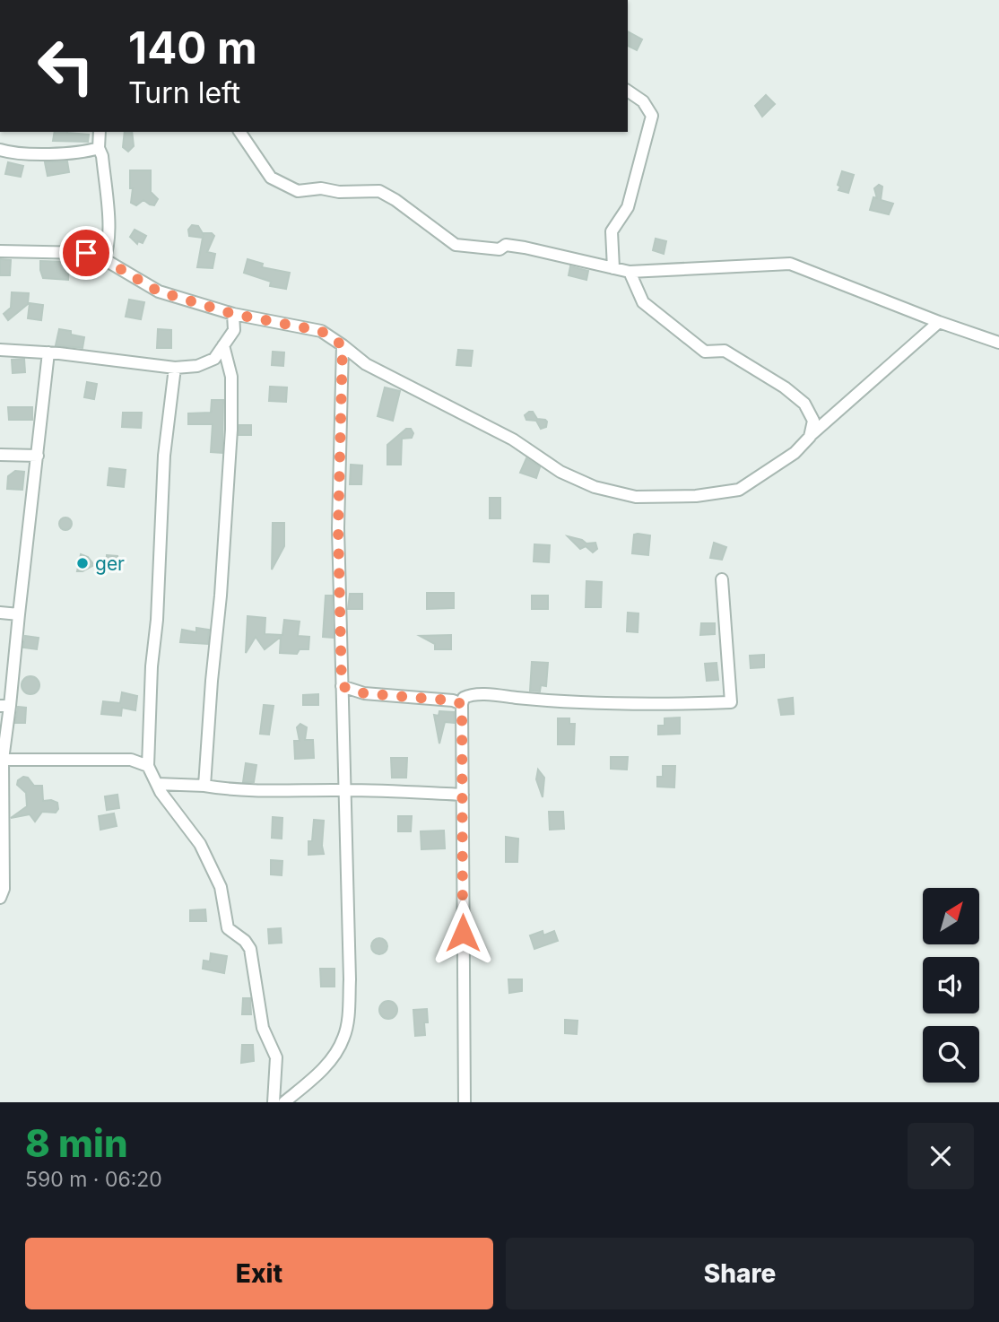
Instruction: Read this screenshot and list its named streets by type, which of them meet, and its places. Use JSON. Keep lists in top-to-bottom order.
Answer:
{
  "places": ["ger"],
  "north": "top right",
  "page": {
    "turn": ["140 m", "Turn left"],
    "heading": ["8 min", "590 m · 06:20"],
    "buttons": ["Exit", "Share"]
  }
}
